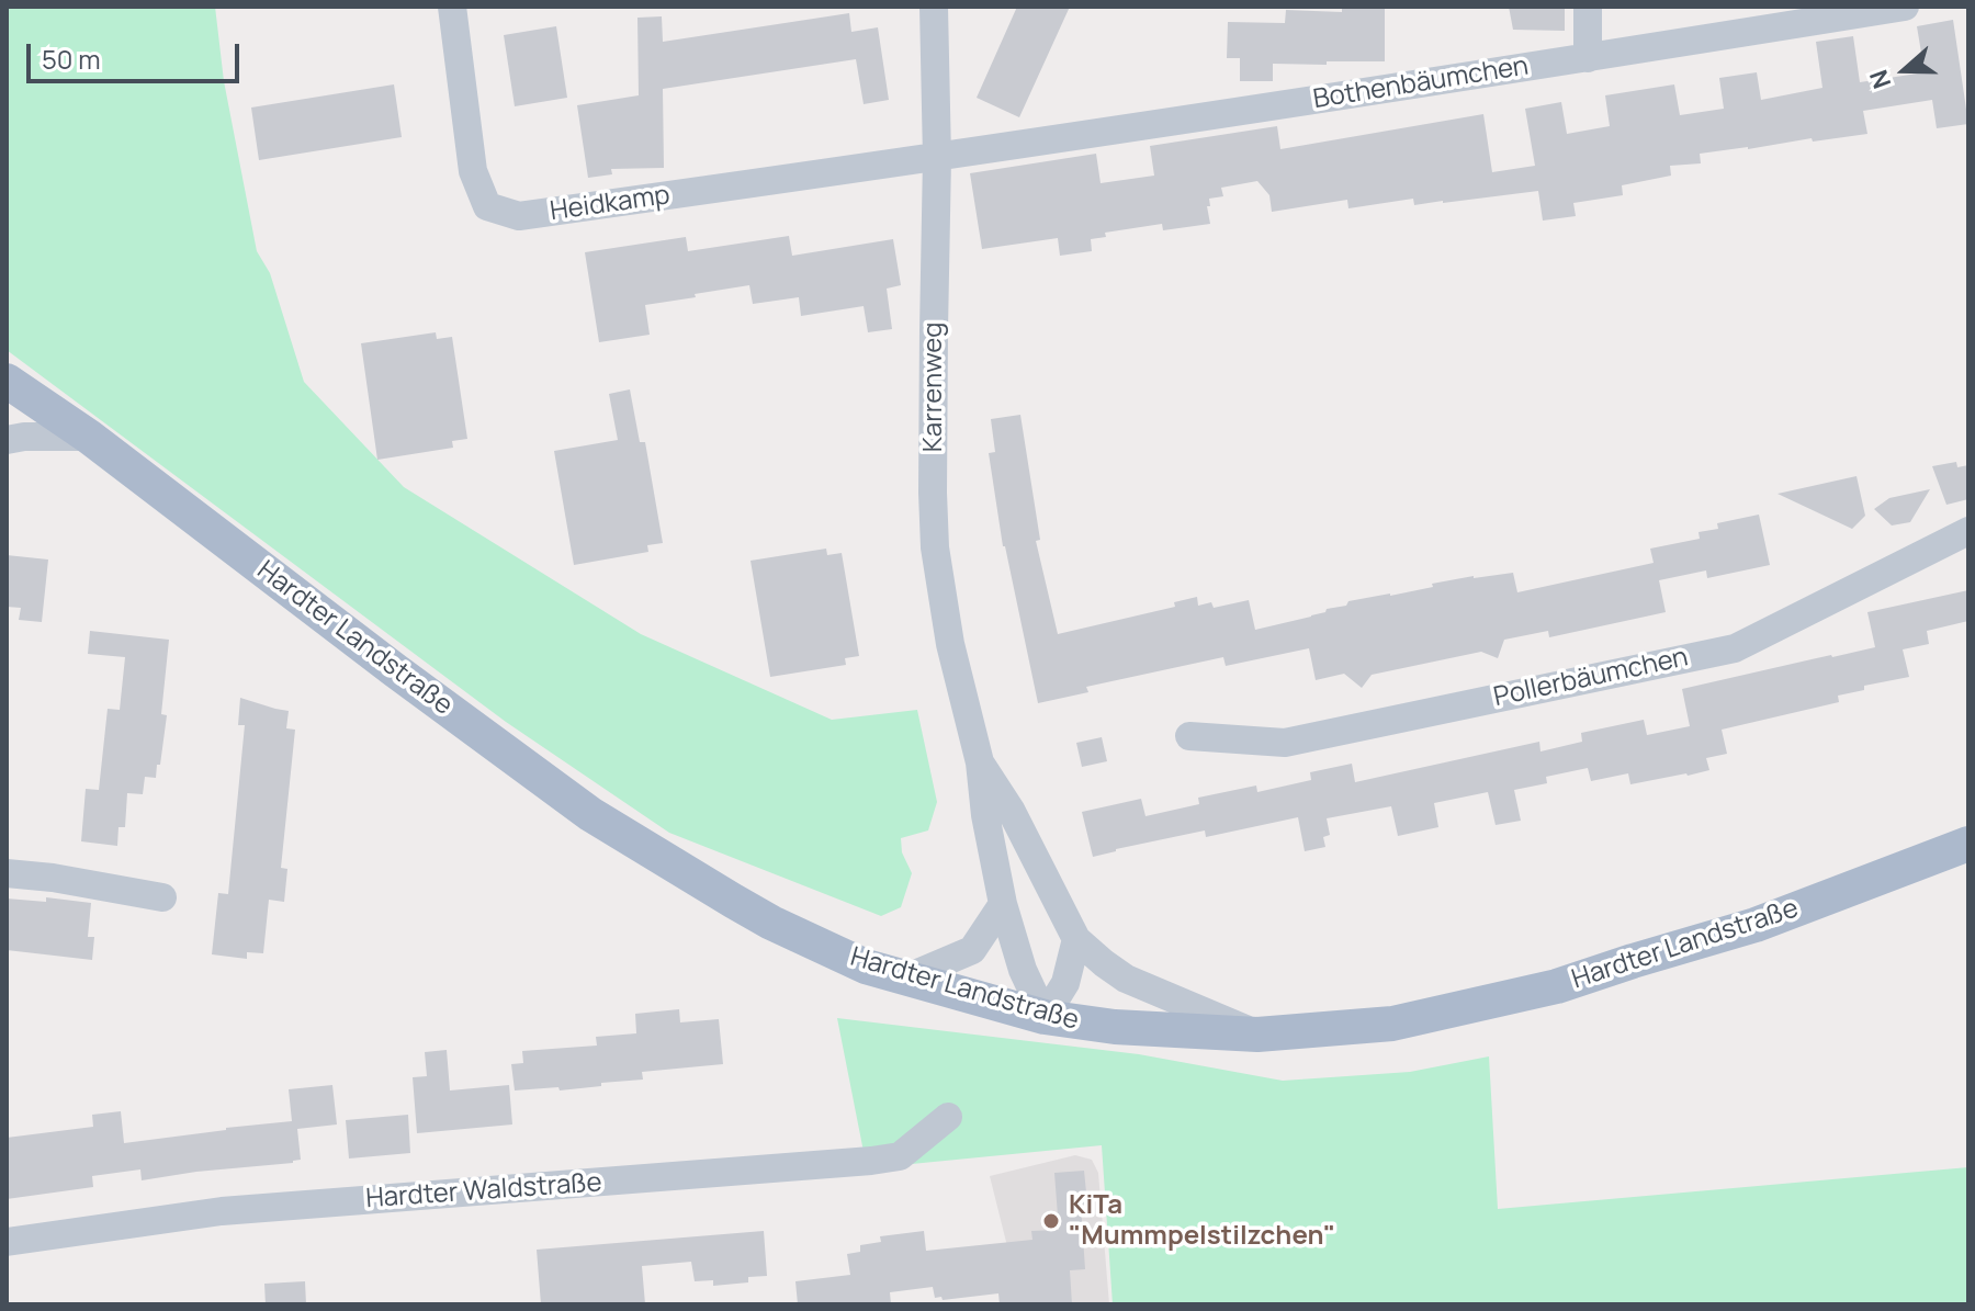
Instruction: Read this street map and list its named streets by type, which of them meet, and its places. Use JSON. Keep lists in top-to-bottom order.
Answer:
{
  "streets": {
    "main road": ["Hardter Landstraße"],
    "street": [
      "Bothenbäumchen",
      "Heidkamp",
      "Karrenweg",
      "Pollerbäumchen",
      "Hardter Waldstraße"
    ]
  },
  "crossings": [
    ["Bothenbäumchen", "Heidkamp"],
    ["Bothenbäumchen", "Karrenweg"],
    ["Heidkamp", "Karrenweg"],
    ["Karrenweg", "Hardter Landstraße"]
  ],
  "places": ["KiTa \"Mummpelstilzchen\""],
  "scale_bar": "50 m",
  "north": "left"
}
